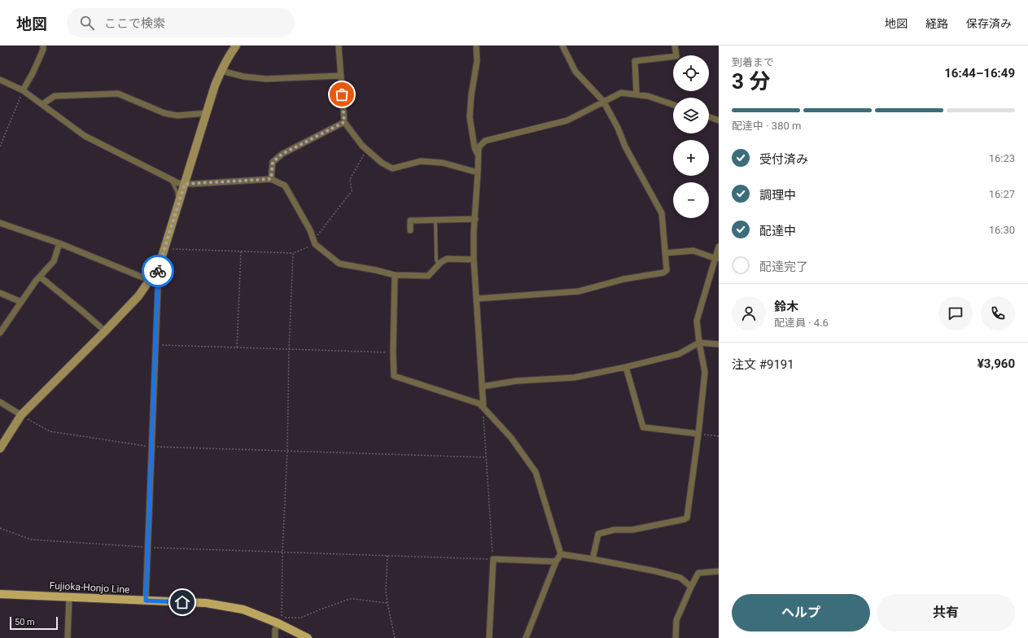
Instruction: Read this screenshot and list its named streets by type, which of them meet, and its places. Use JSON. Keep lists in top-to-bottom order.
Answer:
{
  "streets": {
    "main road": ["Fujioka-Honjo Line"]
  },
  "scale_bar": "50 m",
  "page": {
    "header": "地図",
    "search": "ここで検索",
    "nav": ["地図", "経路", "保存済み"],
    "heading": ["3 分", "到着まで", "16:44–16:49"],
    "panel": [
      "鈴木",
      "配達員 · 4.6",
      "注文 #9191",
      "¥3,960"
    ],
    "map_buttons": ["+", "−"],
    "bar": "配達中 · 380 m",
    "list": [
      ["受付済み", "16:23"],
      ["調理中", "16:27"],
      ["配達中", "16:30"],
      "配達完了"
    ],
    "buttons": ["ヘルプ", "共有"],
    "scale": "50 m"
  }
}
